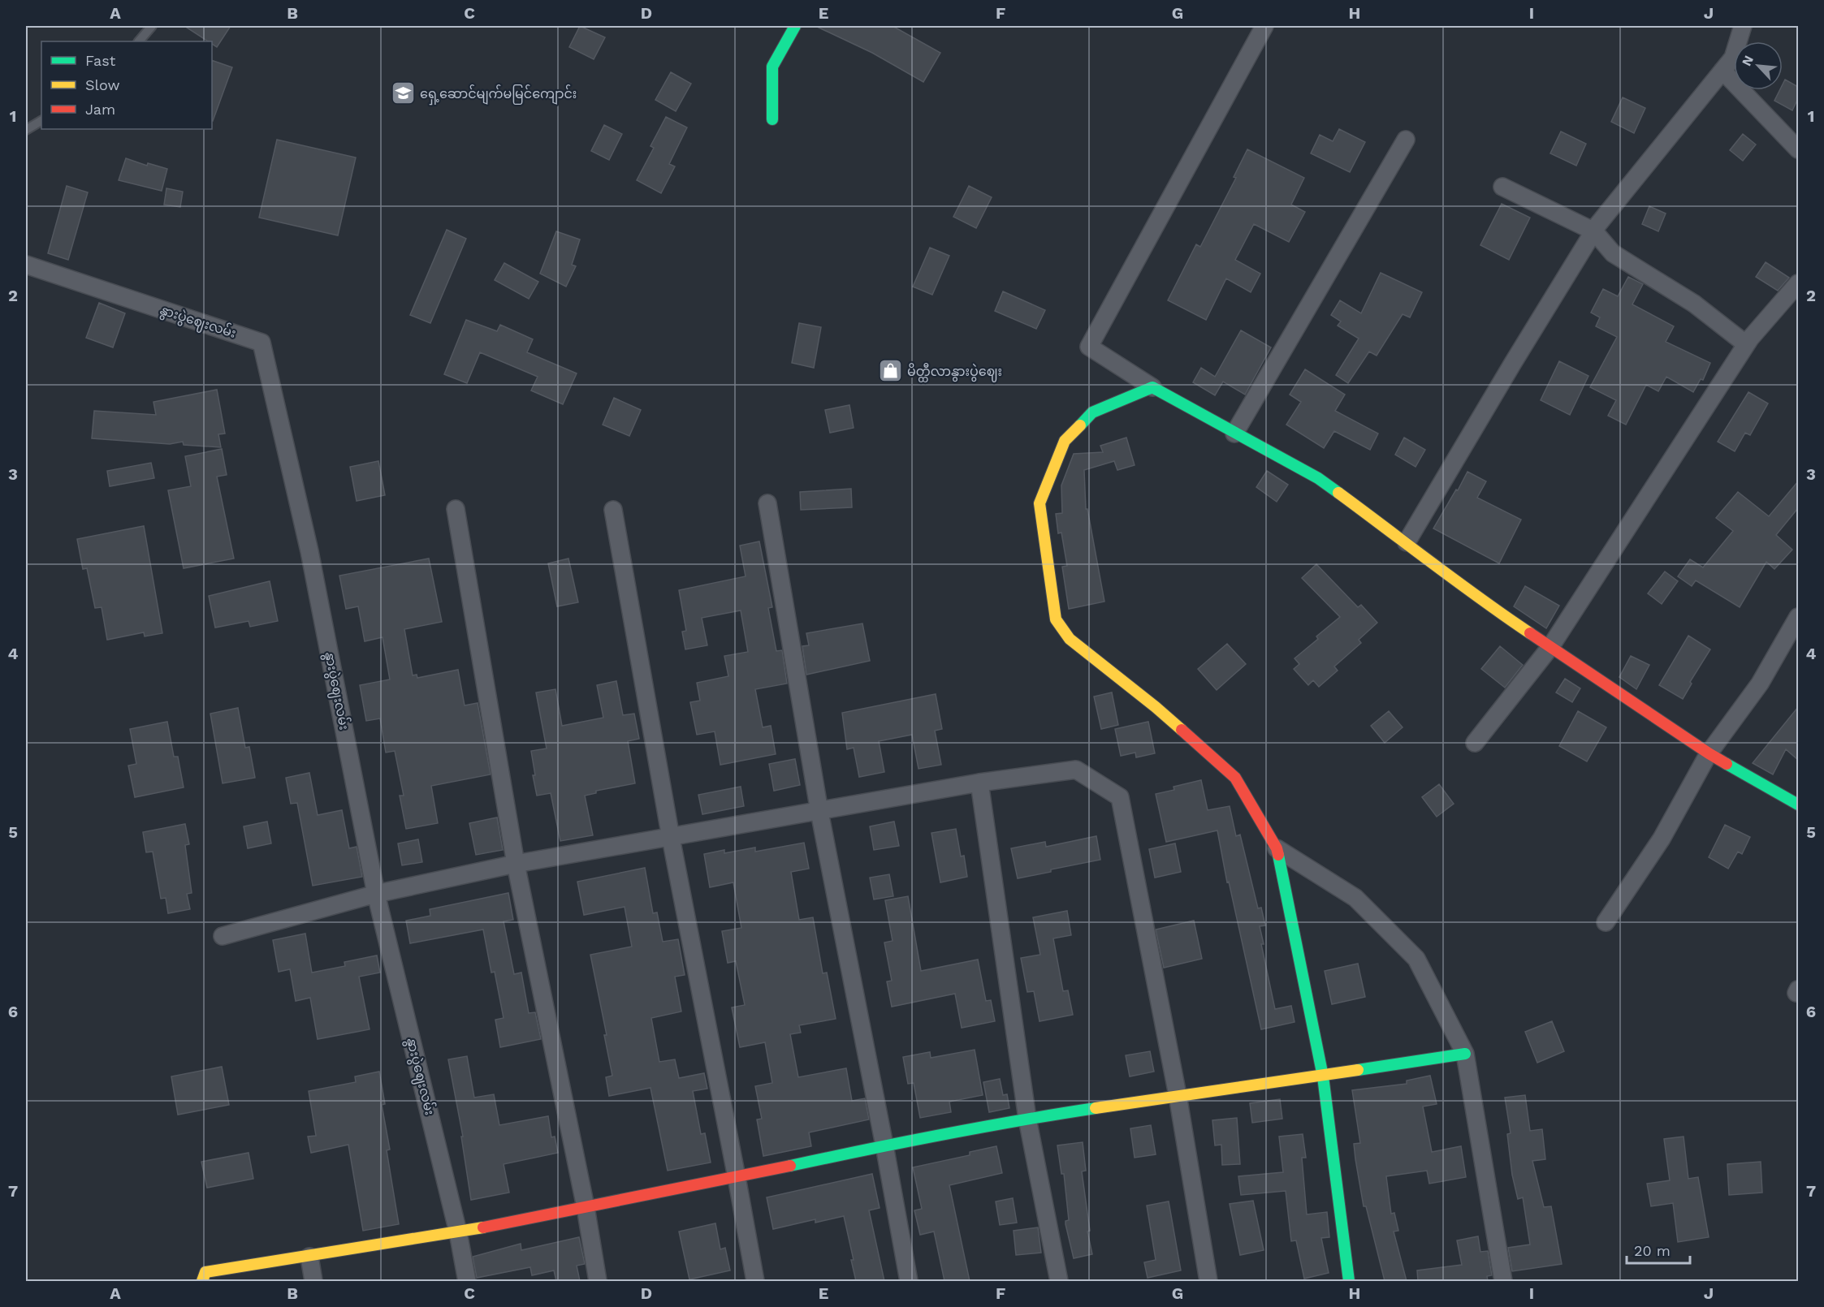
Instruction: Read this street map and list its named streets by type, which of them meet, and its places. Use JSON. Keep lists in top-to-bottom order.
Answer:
{
  "streets": {
    "street": ["နွားပွဲဈေးလမ်း"]
  },
  "places": {
    "school or university": ["ရှေ့ဆောင်မျက်မမြင်ကျောင်း"],
    "shop": ["မိတ္ထီလာနွားပွဲဈေး"]
  },
  "legend": ["Fast", "Slow", "Jam"],
  "scale_bar": "20 m",
  "north": "top left",
  "grid": {
    "columns": [
      "A",
      "B",
      "C",
      "D",
      "E",
      "F",
      "G",
      "H",
      "I",
      "J"
    ],
    "rows": [
      "1",
      "2",
      "3",
      "4",
      "5",
      "6",
      "7"
    ]
  }
}
